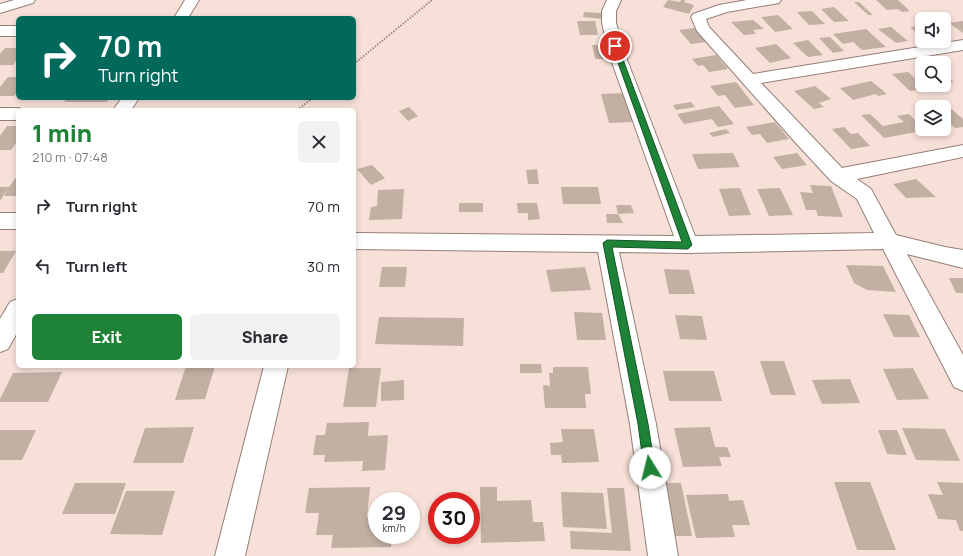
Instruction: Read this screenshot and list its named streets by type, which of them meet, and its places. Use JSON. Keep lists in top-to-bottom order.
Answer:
{
  "page": {
    "turn": ["70 m", "Turn right"],
    "heading": ["1 min", "210 m · 07:48"],
    "list": [
      {
        "name": "Turn right",
        "value": "70 m"
      },
      {
        "name": "Turn left",
        "value": "30 m"
      }
    ],
    "buttons": ["Exit", "Share"],
    "speed": "29 km/h",
    "limit": "30"
  }
}
